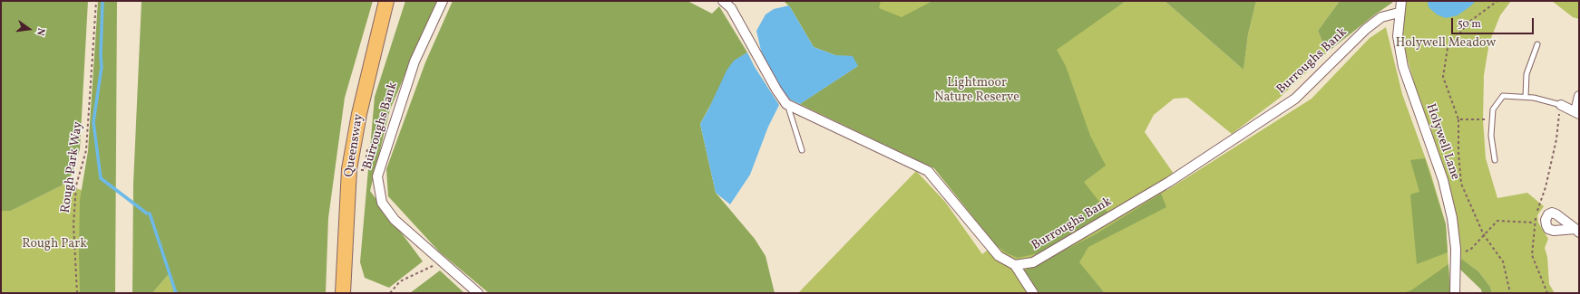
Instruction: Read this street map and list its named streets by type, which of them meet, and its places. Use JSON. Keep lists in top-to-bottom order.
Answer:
{
  "streets": {
    "main road": ["Queensway"],
    "street": ["Burroughs Bank", "Holywell Lane"],
    "path": ["Rough Park Way"]
  },
  "crossings": [
    ["Burroughs Bank", "Holywell Lane"]
  ],
  "parks": ["Holywell Meadow", "Lightmoor Nature Reserve", "Rough Park"],
  "scale_bar": "50 m",
  "north": "right"
}
